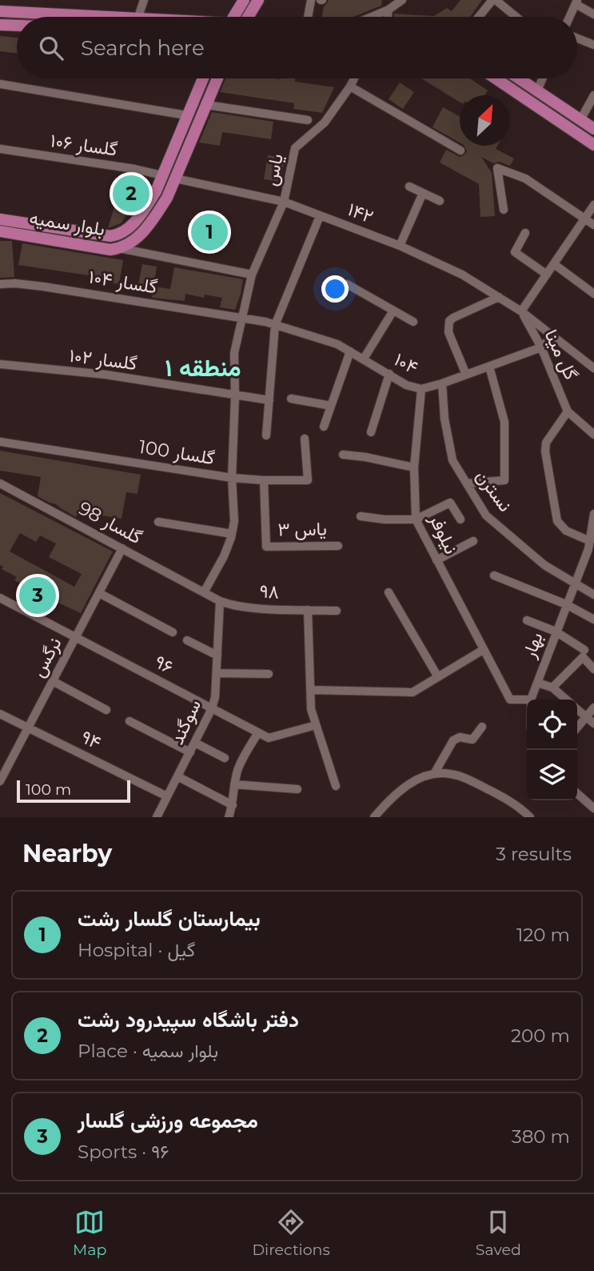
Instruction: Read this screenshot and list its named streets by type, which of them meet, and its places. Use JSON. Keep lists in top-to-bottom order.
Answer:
{
  "streets": {
    "main road": ["بلوار سمیه"],
    "street": [
      "گلسار ۱۰۶",
      "یاس",
      "۱۴۲",
      "گلسار ۱۰۴",
      "گل مینا",
      "گلسار ۱۰۲",
      "۱۰۴",
      "گلسار 100",
      "نسترن",
      "گلسار 98",
      "یاس ۳",
      "نیلوفر",
      "۹۸",
      "بهار",
      "نرگس",
      "۹۶",
      "سوگند",
      "۹۴"
    ]
  },
  "crossings": [
    ["گلسار ۱۰۶", "بلوار سمیه"],
    ["یاس", "۱۴۲"],
    ["یاس", "گلسار ۱۰۴"],
    ["یاس", "گلسار ۱۰۲"],
    ["یاس", "۱۰۴"],
    ["یاس", "گلسار 100"],
    ["یاس", "گلسار 98"],
    ["یاس", "۹۸"],
    ["۱۴۲", "بلوار سمیه"],
    ["۱۴۲", "گل مینا"],
    ["۱۴۲", "۱۰۴"],
    ["گلسار ۱۰۴", "۱۰۴"],
    ["گل مینا", "۱۰۴"],
    ["۱۰۴", "نسترن"],
    ["۱۰۴", "نیلوفر"],
    ["گلسار 100", "یاس ۳"],
    ["نسترن", "بهار"],
    ["گلسار 98", "۹۸"],
    ["گلسار 98", "نرگس"],
    ["۹۸", "سوگند"],
    ["نرگس", "۹۶"],
    ["نرگس", "۹۴"],
    ["۹۶", "سوگند"],
    ["سوگند", "۹۴"]
  ],
  "districts": ["منطقه ۱"],
  "scale_bar": "100 m",
  "north": "top right",
  "page": {
    "search": "Search here",
    "pins": ["2", "1", "3"],
    "scale": "100 m",
    "heading": ["Nearby", "3 results"],
    "list": [
      {
        "mark": "1",
        "name": "بیمارستان گلسار رشت",
        "note": "Hospital · گیل",
        "value": "120 m"
      },
      {
        "mark": "2",
        "name": "دفتر باشگاه سپیدرود رشت",
        "note": "Place · بلوار سمیه",
        "value": "200 m"
      },
      {
        "mark": "3",
        "name": "مجموعه ورزشی گلسار",
        "note": "Sports · ۹۶",
        "value": "380 m"
      }
    ],
    "nav": ["Map", "Directions", "Saved"]
  }
}
